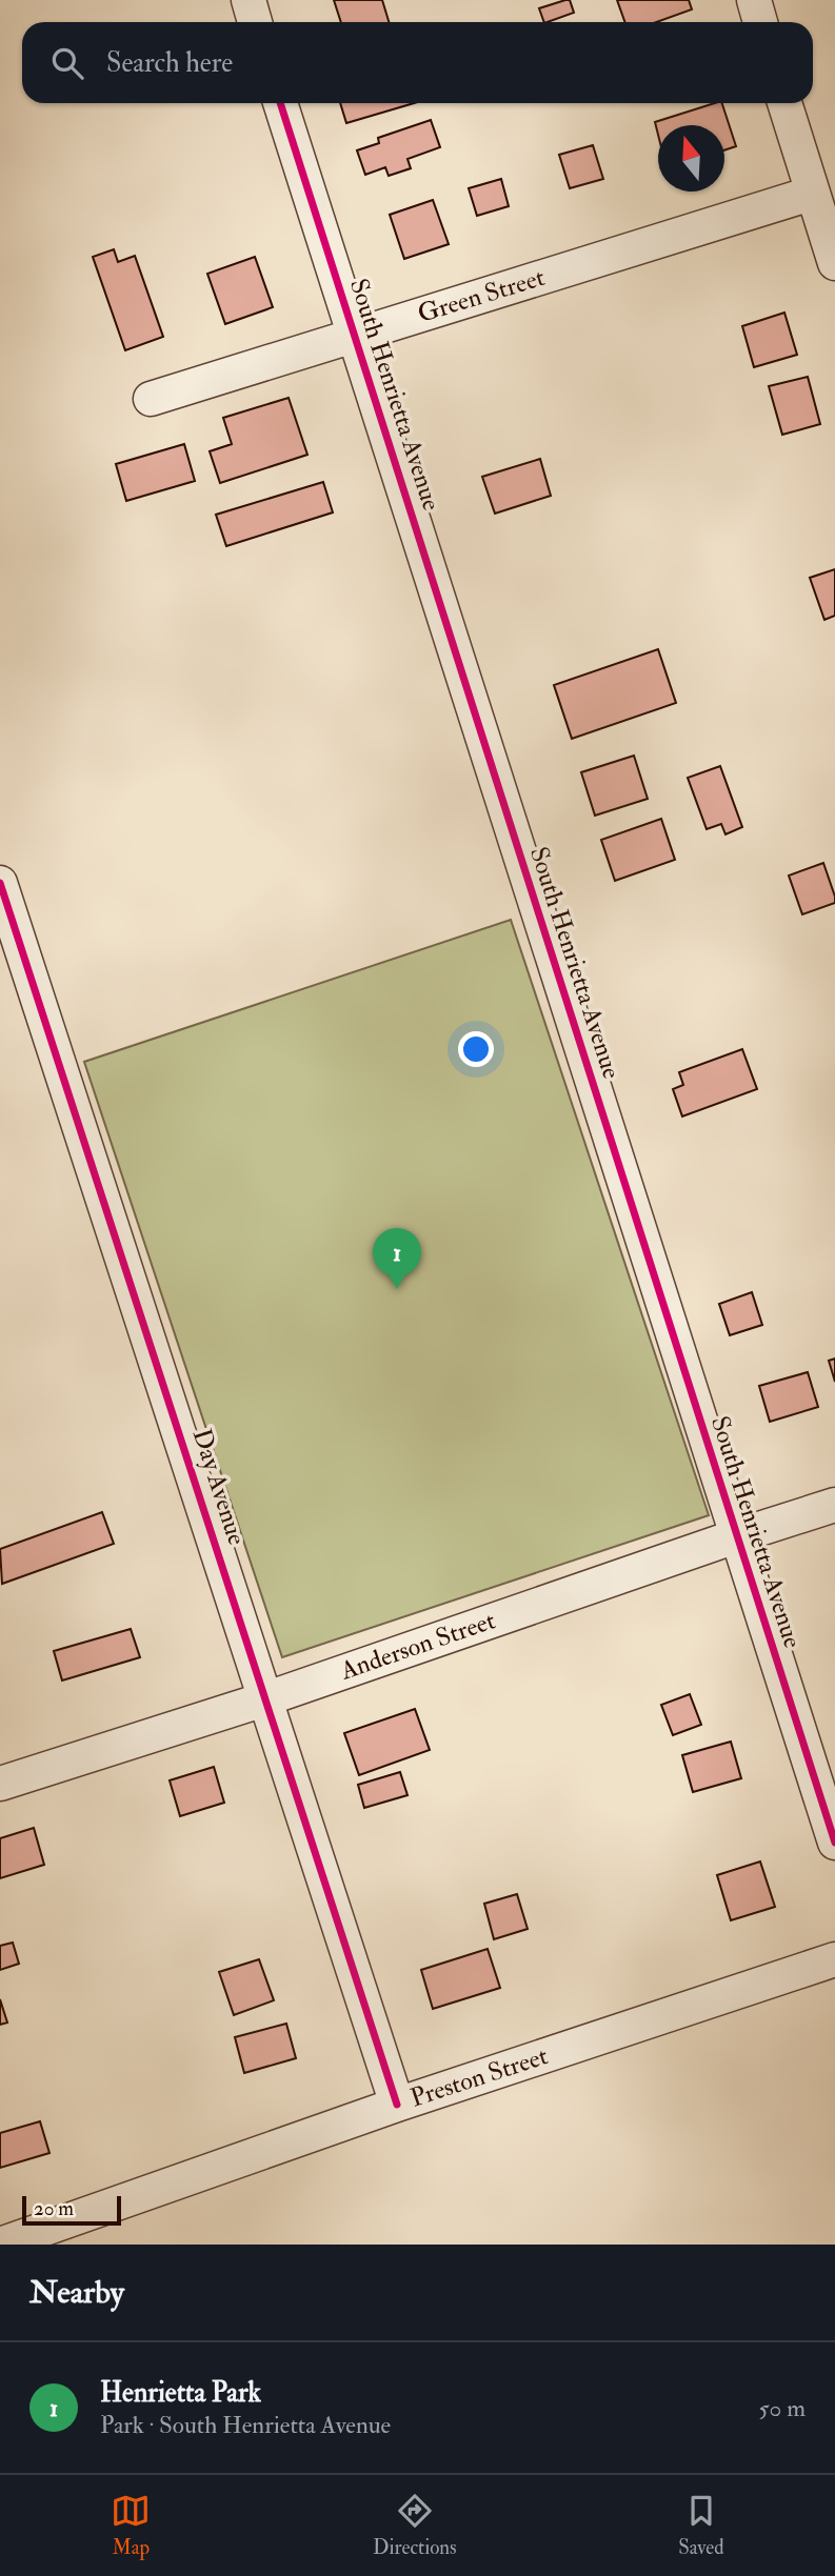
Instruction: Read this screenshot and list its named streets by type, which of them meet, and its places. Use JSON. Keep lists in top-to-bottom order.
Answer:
{
  "streets": {
    "street": [
      "Green Street",
      "South Henrietta Avenue",
      "Day Avenue",
      "Anderson Street",
      "Preston Street"
    ]
  },
  "crossings": [
    ["Green Street", "South Henrietta Avenue"],
    ["South Henrietta Avenue", "Anderson Street"],
    ["Day Avenue", "Anderson Street"],
    ["Day Avenue", "Preston Street"]
  ],
  "scale_bar": "20 m",
  "north": "top",
  "page": {
    "search": "Search here",
    "pins": "1",
    "scale": "20 m",
    "heading": "Nearby",
    "list": [
      {
        "mark": "1",
        "name": "Henrietta Park",
        "note": "Park · South Henrietta Avenue",
        "value": "50 m"
      }
    ],
    "nav": ["Map", "Directions", "Saved"]
  }
}
